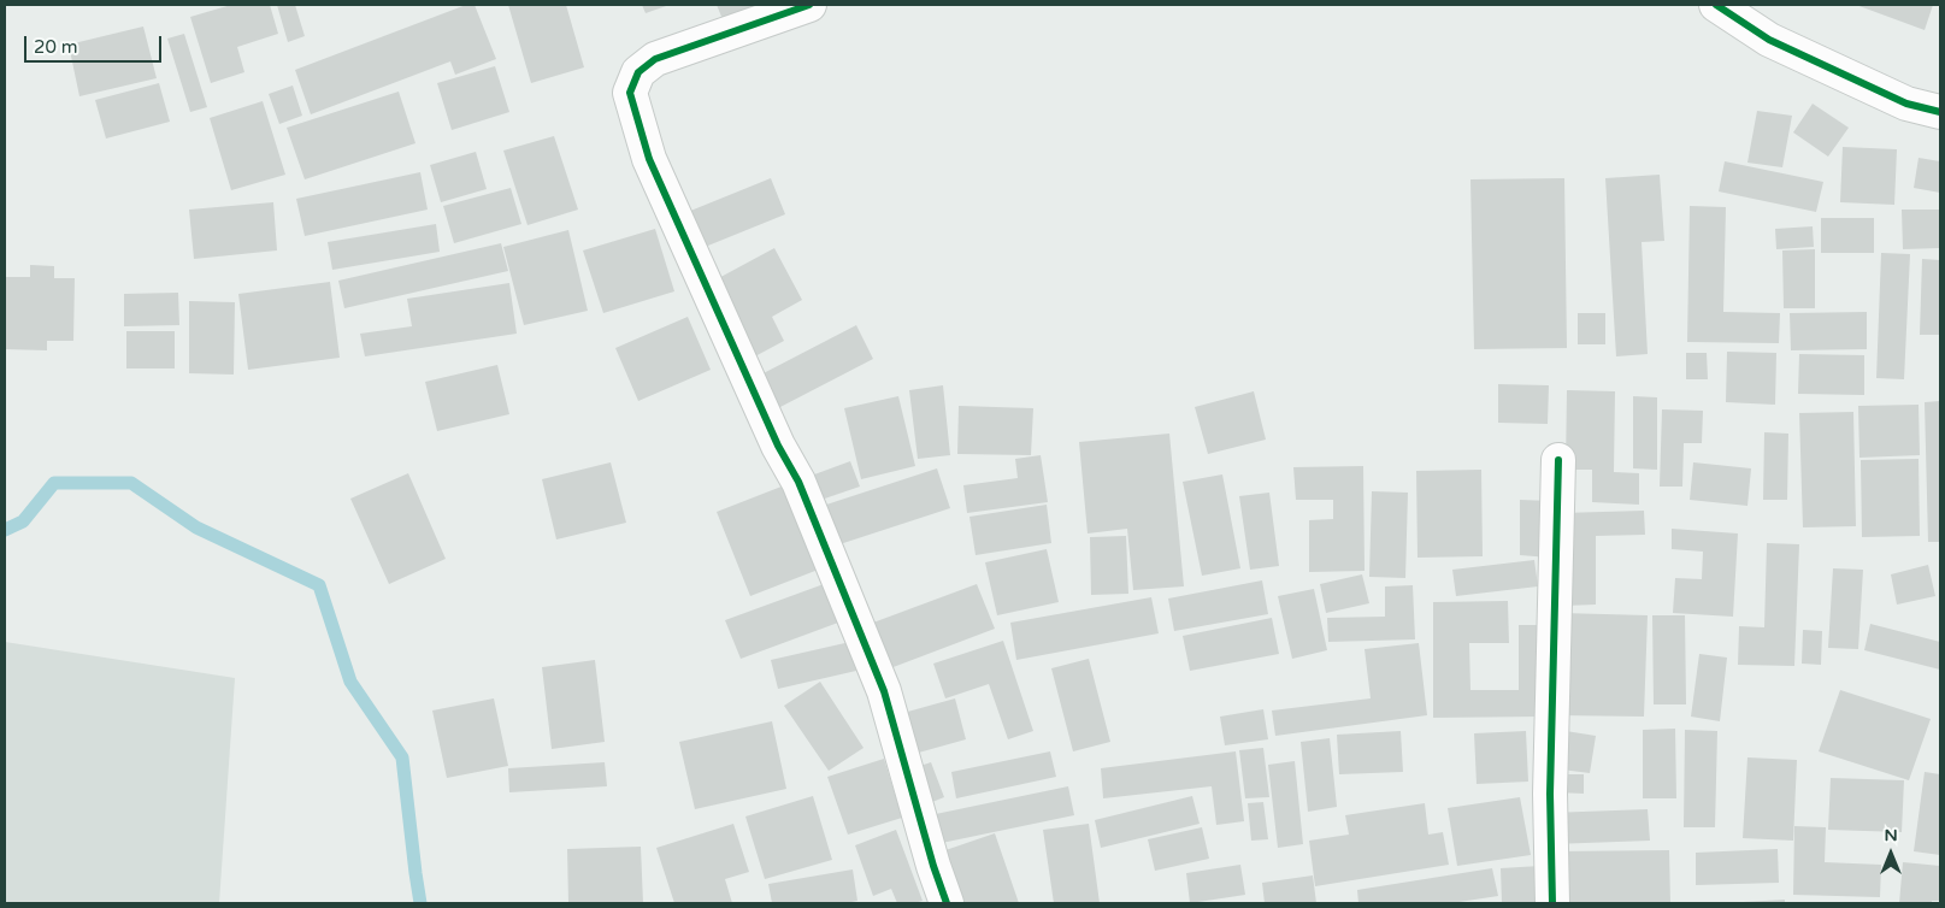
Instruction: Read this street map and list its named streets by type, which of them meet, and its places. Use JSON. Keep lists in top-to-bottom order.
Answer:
{
  "scale_bar": "20 m",
  "north": "top"
}
